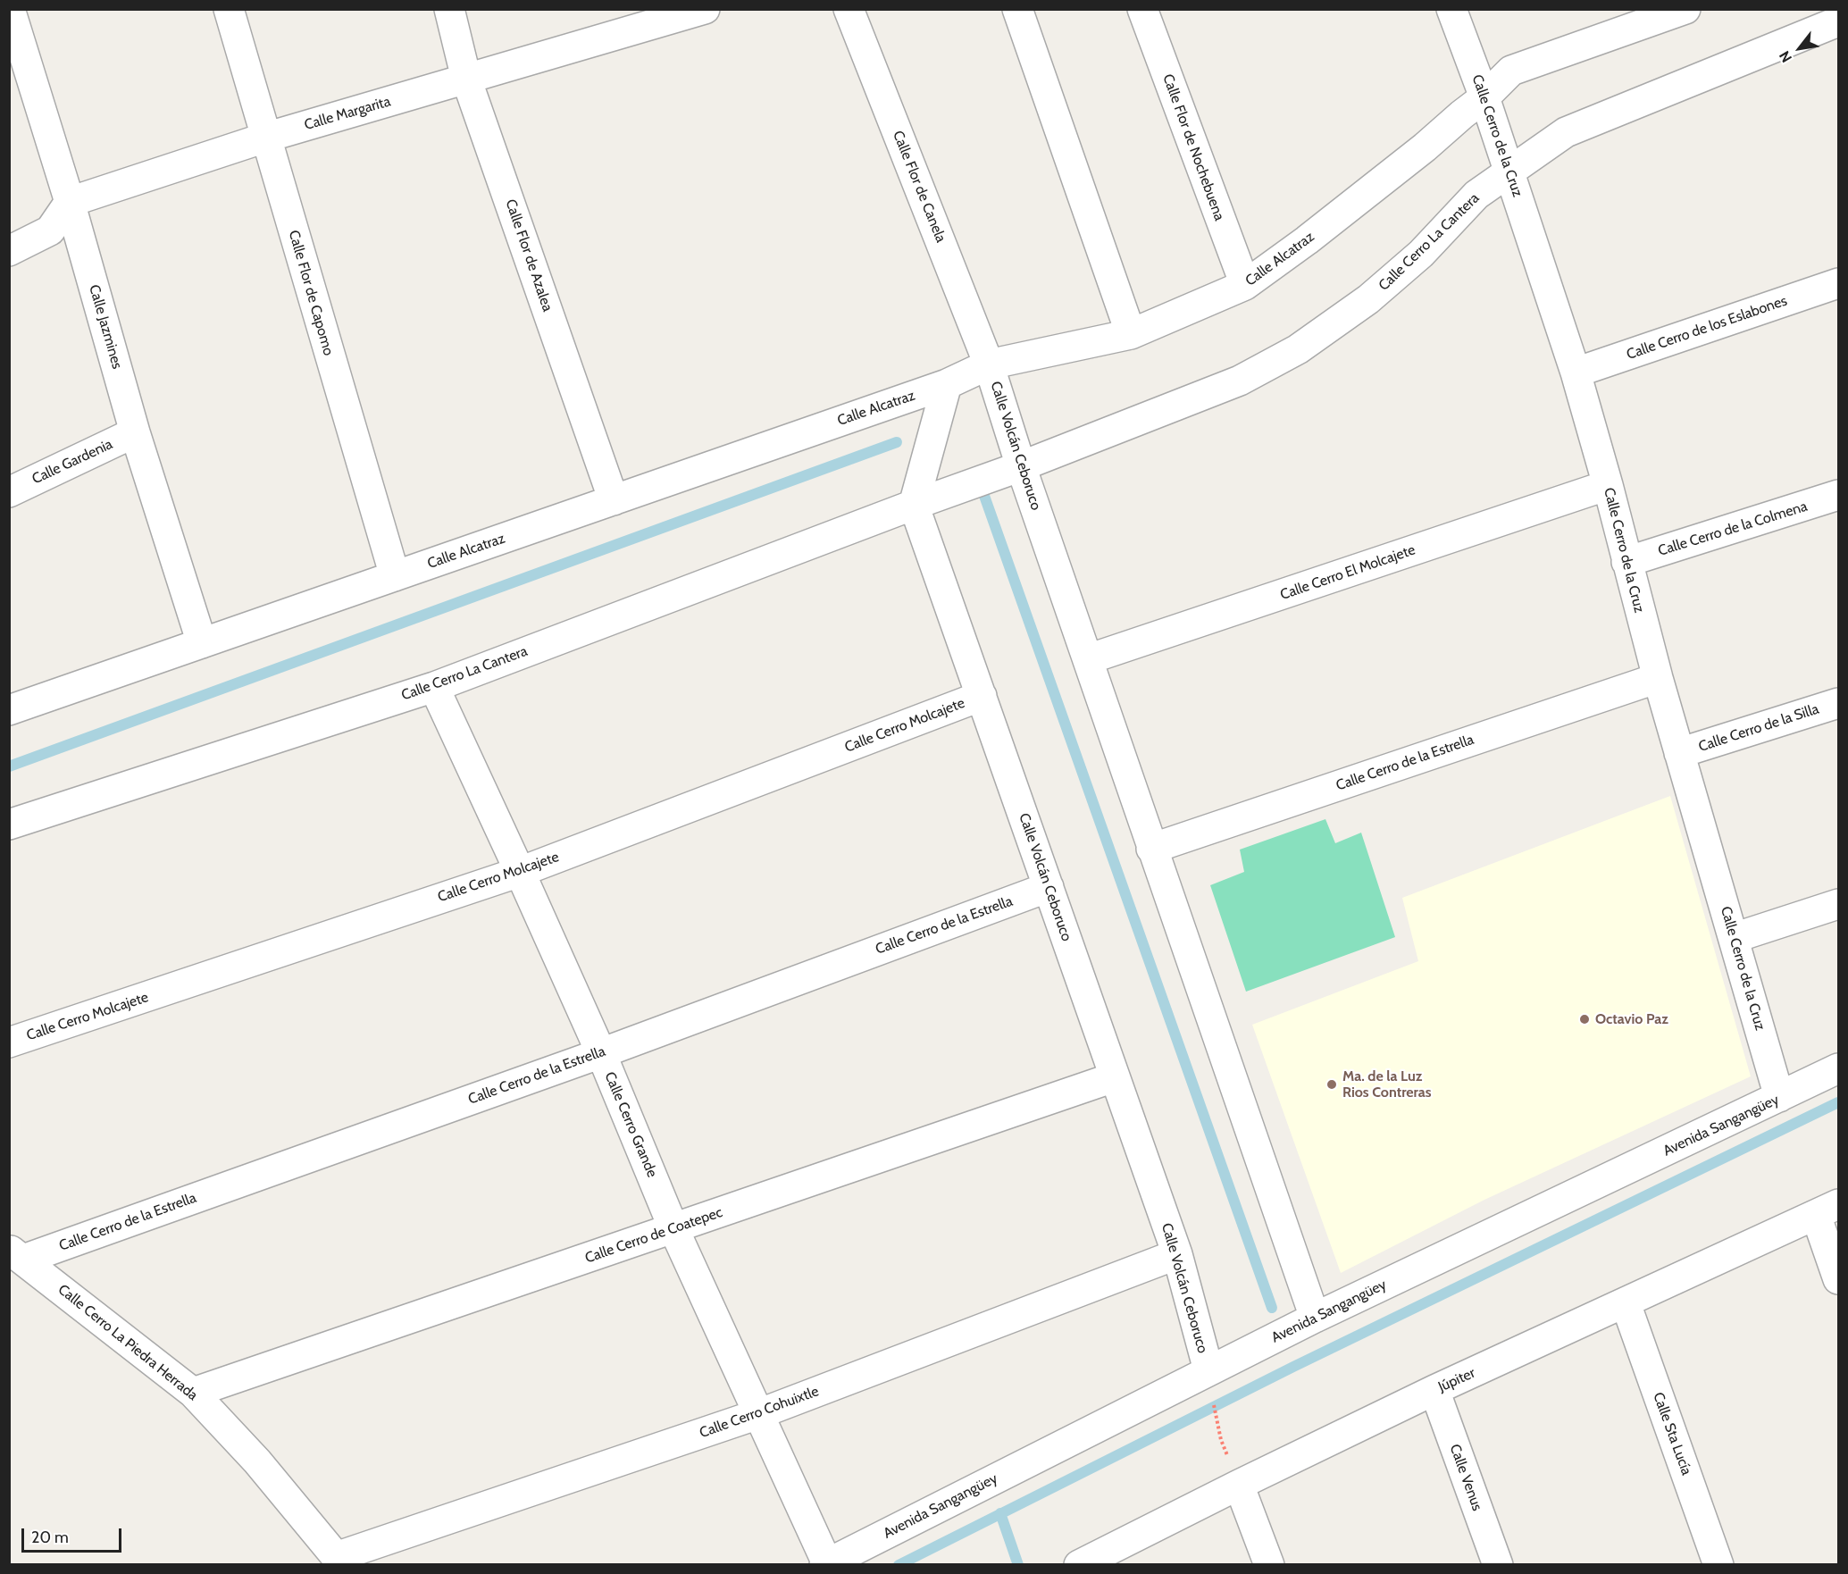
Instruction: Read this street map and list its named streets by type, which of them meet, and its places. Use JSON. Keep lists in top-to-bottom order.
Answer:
{
  "streets": {
    "street": [
      "Calle Margarita",
      "Calle Cerro de la Cruz",
      "Calle Flor de Nochebuena",
      "Calle Flor de Canela",
      "Calle Cerro La Cantera",
      "Calle Flor de Azalea",
      "Calle Alcatraz",
      "Calle Flor de Capomo",
      "Calle Jazmines",
      "Calle Cerro de los Eslabones",
      "Calle Volcán Ceboruco",
      "Calle Gardenia",
      "Calle Cerro de la Colmena",
      "Calle Cerro El Molcajete",
      "Calle Cerro Molcajete",
      "Calle Cerro de la Silla",
      "Calle Cerro de la Estrella",
      "Calle Cerro Grande",
      "Avenida Sangangüey",
      "Calle Cerro de Coatepec",
      "Calle Cerro La Piedra Herrada",
      "Júpiter",
      "Calle Cerro Cohuixtle",
      "Calle Sta Lucía",
      "Calle Venus"
    ]
  },
  "crossings": [
    ["Calle Margarita", "Calle Flor de Azalea"],
    ["Calle Margarita", "Calle Flor de Capomo"],
    ["Calle Margarita", "Calle Jazmines"],
    ["Calle Cerro de la Cruz", "Calle Cerro La Cantera"],
    ["Calle Cerro de la Cruz", "Calle Alcatraz"],
    ["Calle Cerro de la Cruz", "Calle Cerro de los Eslabones"],
    ["Calle Cerro de la Cruz", "Calle Cerro de la Colmena"],
    ["Calle Cerro de la Cruz", "Calle Cerro El Molcajete"],
    ["Calle Cerro de la Cruz", "Calle Cerro de la Silla"],
    ["Calle Cerro de la Cruz", "Calle Cerro de la Estrella"],
    ["Calle Cerro de la Cruz", "Avenida Sangangüey"],
    ["Calle Flor de Nochebuena", "Calle Alcatraz"],
    ["Calle Flor de Canela", "Calle Alcatraz"],
    ["Calle Flor de Canela", "Calle Volcán Ceboruco"],
    ["Calle Cerro La Cantera", "Calle Volcán Ceboruco"],
    ["Calle Cerro La Cantera", "Calle Cerro Grande"],
    ["Calle Flor de Azalea", "Calle Alcatraz"],
    ["Calle Alcatraz", "Calle Flor de Capomo"],
    ["Calle Alcatraz", "Calle Jazmines"],
    ["Calle Alcatraz", "Calle Volcán Ceboruco"],
    ["Calle Jazmines", "Calle Gardenia"],
    ["Calle Volcán Ceboruco", "Calle Cerro El Molcajete"],
    ["Calle Volcán Ceboruco", "Calle Cerro Molcajete"],
    ["Calle Volcán Ceboruco", "Calle Cerro de la Estrella"],
    ["Calle Volcán Ceboruco", "Avenida Sangangüey"],
    ["Calle Volcán Ceboruco", "Calle Cerro de Coatepec"],
    ["Calle Volcán Ceboruco", "Calle Cerro Cohuixtle"],
    ["Calle Cerro Molcajete", "Calle Cerro Grande"],
    ["Calle Cerro de la Estrella", "Calle Cerro Grande"],
    ["Calle Cerro de la Estrella", "Calle Cerro La Piedra Herrada"],
    ["Calle Cerro Grande", "Avenida Sangangüey"],
    ["Calle Cerro Grande", "Calle Cerro de Coatepec"],
    ["Calle Cerro Grande", "Calle Cerro Cohuixtle"],
    ["Calle Cerro de Coatepec", "Calle Cerro La Piedra Herrada"],
    ["Calle Cerro La Piedra Herrada", "Calle Cerro Cohuixtle"],
    ["Júpiter", "Calle Sta Lucía"],
    ["Júpiter", "Calle Venus"]
  ],
  "places": ["Octavio Paz", "Ma. de la Luz Rios Contreras"],
  "scale_bar": "20 m",
  "north": "bottom left"
}
